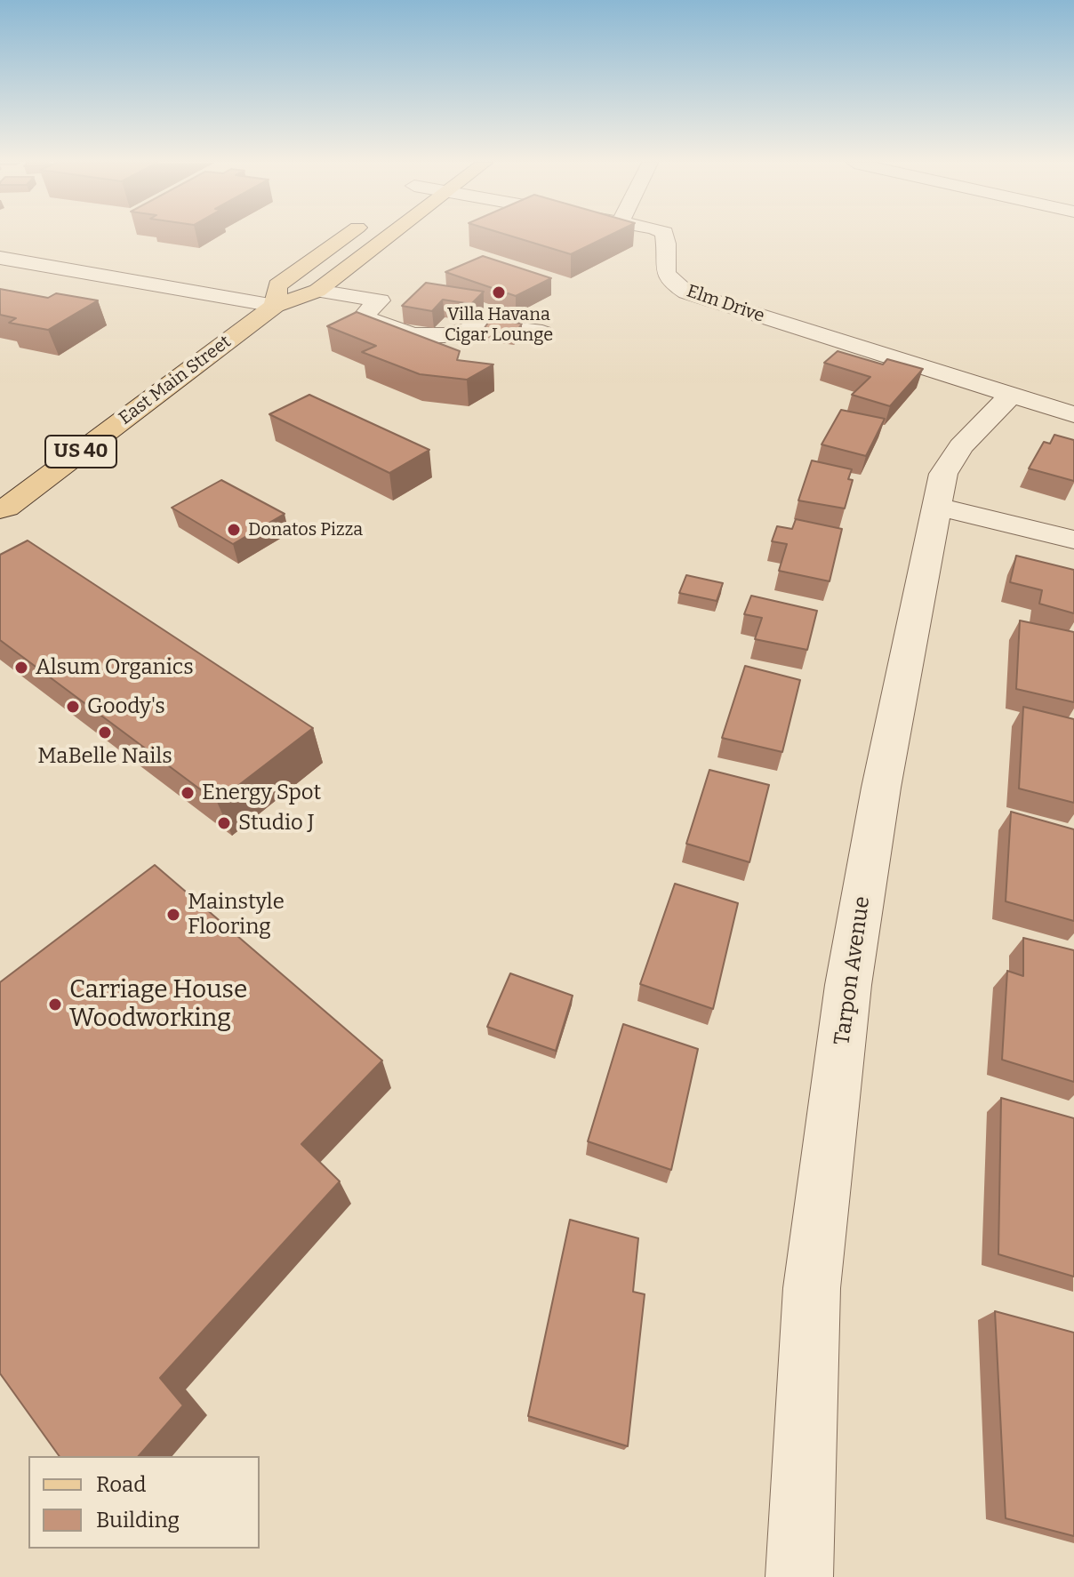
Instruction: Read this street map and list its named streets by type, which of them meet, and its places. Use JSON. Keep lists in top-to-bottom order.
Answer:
{
  "streets": {
    "main road": ["East Main Street", "US 40"],
    "street": ["Elm Drive", "Tarpon Avenue"]
  },
  "crossings": [
    ["Elm Drive", "Tarpon Avenue"]
  ],
  "places": [
    "Villa Havana Cigar Lounge",
    "Donatos Pizza",
    "Alsum Organics",
    "Goody's",
    "MaBelle Nails",
    "Energy Spot",
    "Studio J",
    "Mainstyle Flooring",
    "Carriage House Woodworking"
  ],
  "legend": ["Road", "Building"]
}
